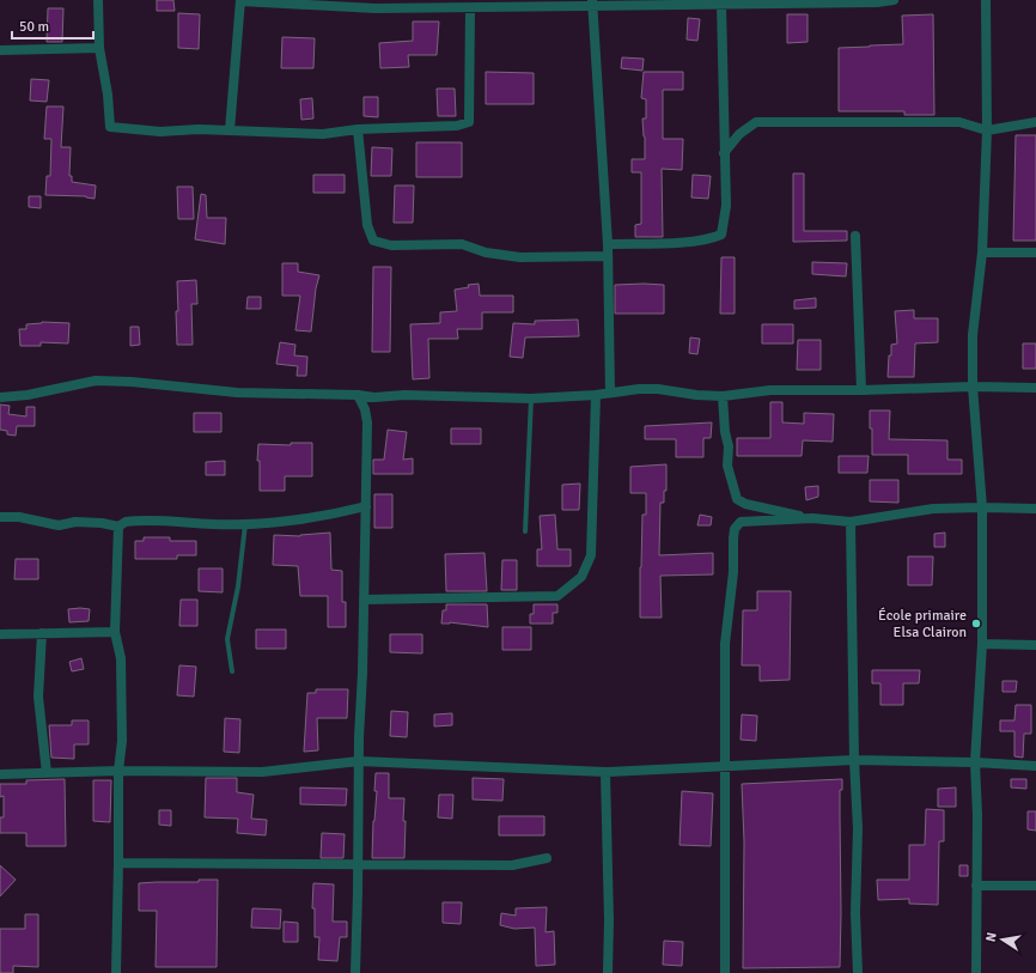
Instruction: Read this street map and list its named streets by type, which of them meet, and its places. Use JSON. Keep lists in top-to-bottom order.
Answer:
{
  "places": ["École primaire Elsa Clairon"],
  "scale_bar": "50 m",
  "north": "left"
}
